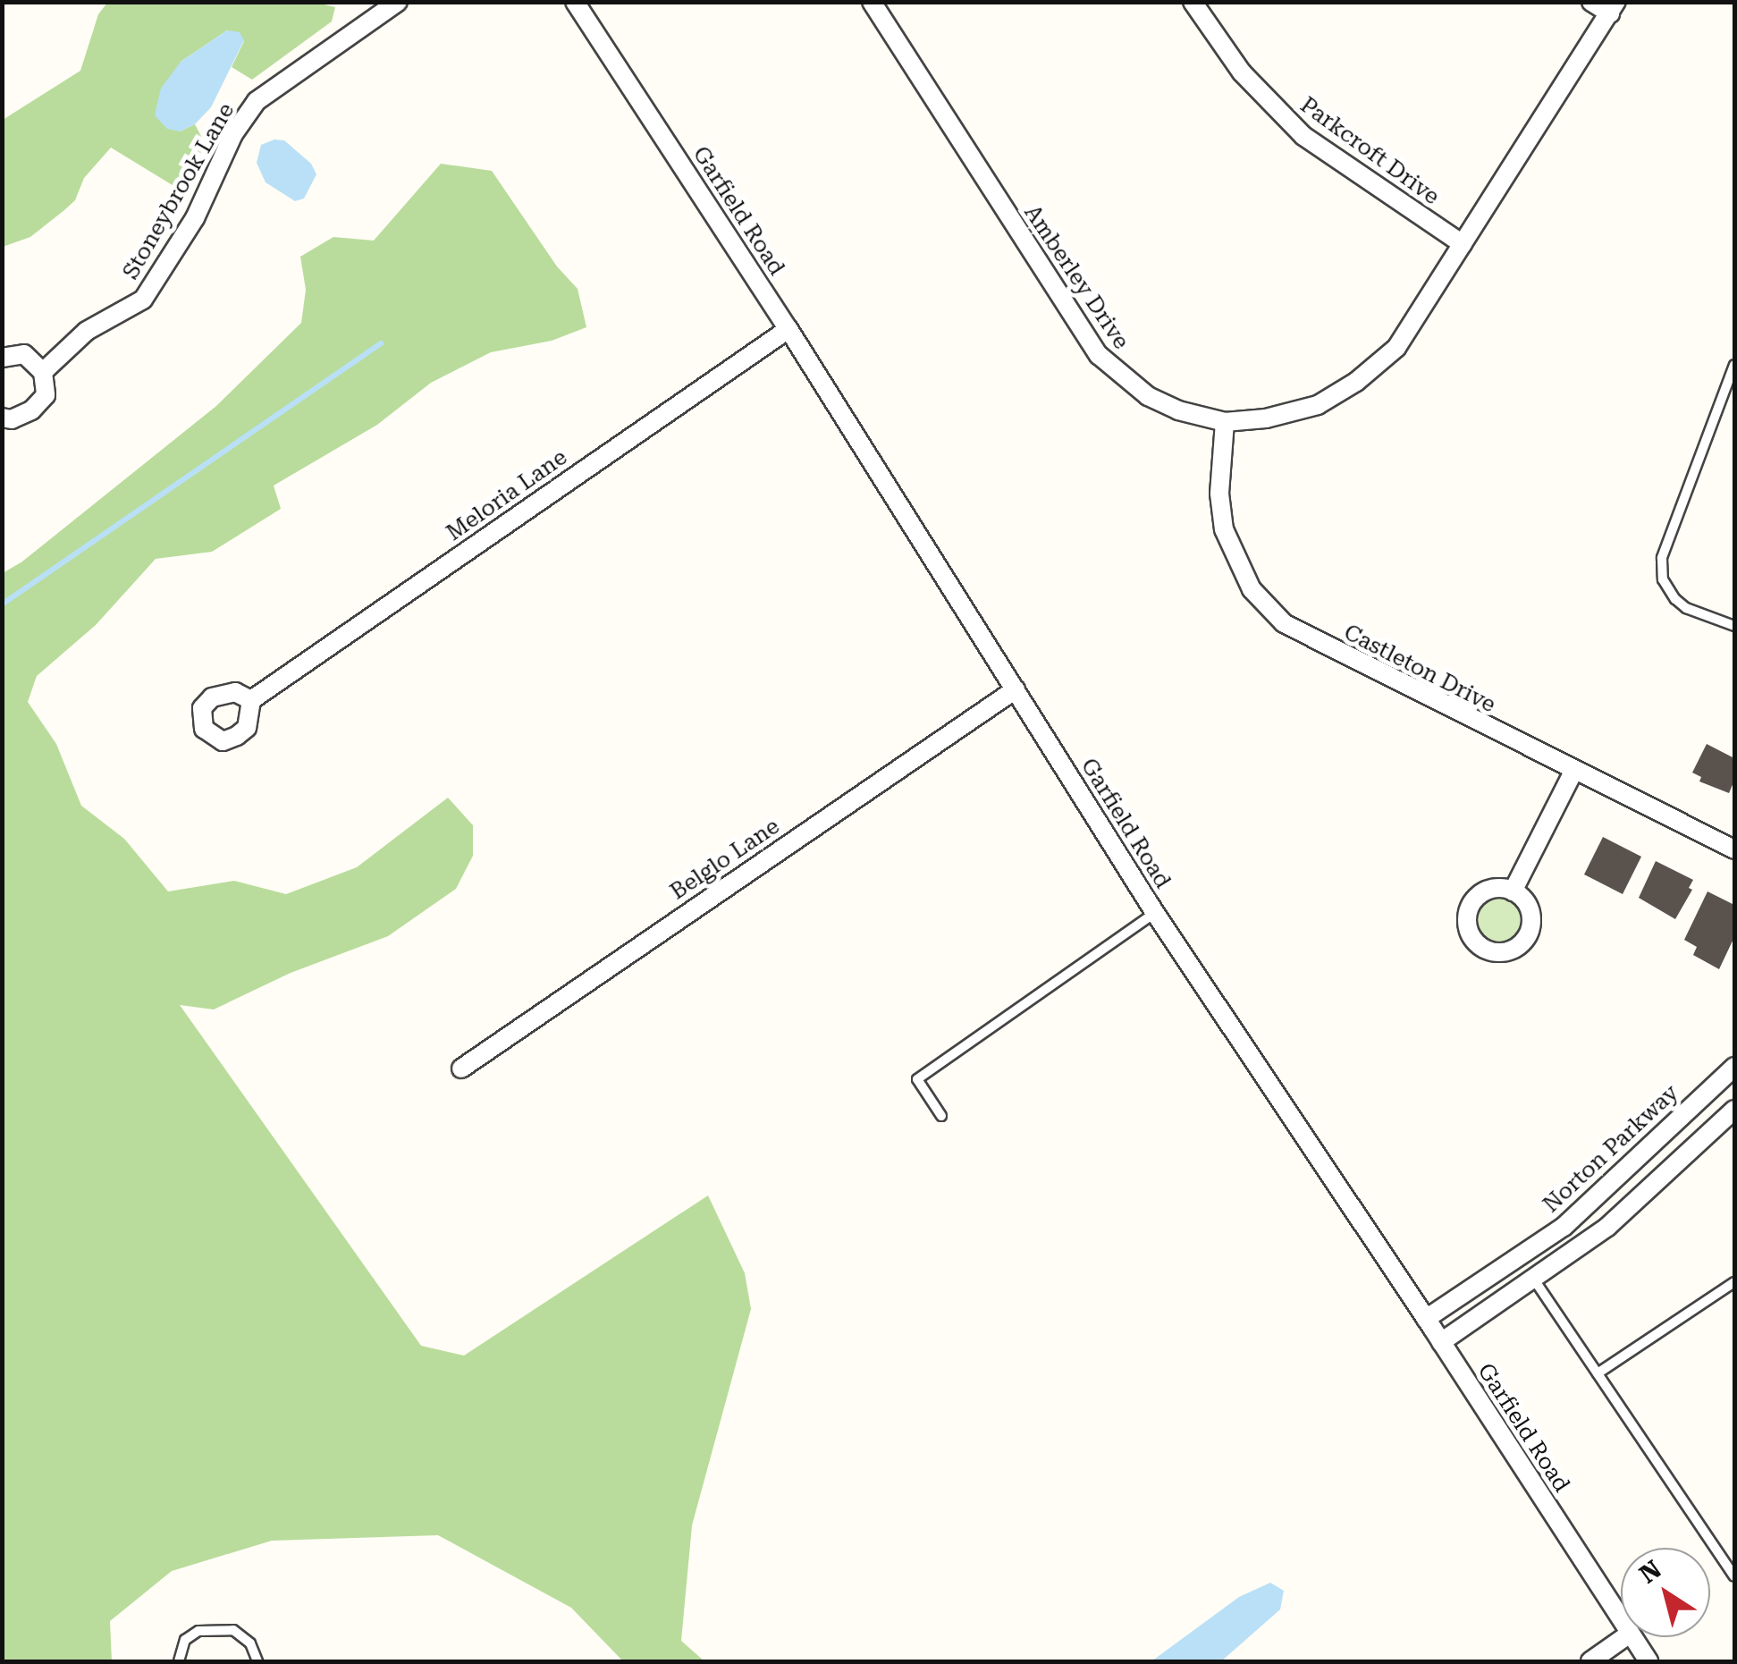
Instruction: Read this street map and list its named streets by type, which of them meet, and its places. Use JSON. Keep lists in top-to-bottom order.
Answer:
{
  "streets": {
    "street": [
      "Parkcroft Drive",
      "Stoneybrook Lane",
      "Garfield Road",
      "Amberley Drive",
      "Meloria Lane",
      "Castleton Drive",
      "Belglo Lane",
      "Norton Parkway"
    ]
  },
  "crossings": [
    ["Parkcroft Drive", "Amberley Drive"],
    ["Garfield Road", "Meloria Lane"],
    ["Garfield Road", "Belglo Lane"],
    ["Garfield Road", "Norton Parkway"],
    ["Amberley Drive", "Castleton Drive"]
  ],
  "north": "top left"
}
